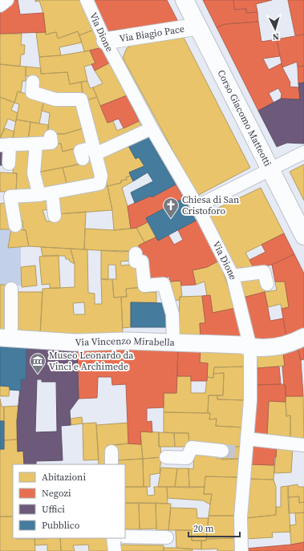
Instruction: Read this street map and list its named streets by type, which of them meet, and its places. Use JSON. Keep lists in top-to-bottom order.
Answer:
{
  "streets": {
    "street": [
      "Via Dione",
      "Via Biagio Pace",
      "Corso Giacomo Matteotti",
      "Via Vincenzo Mirabella"
    ]
  },
  "crossings": [
    ["Via Dione", "Via Biagio Pace"],
    ["Via Dione", "Via Vincenzo Mirabella"],
    ["Via Biagio Pace", "Corso Giacomo Matteotti"]
  ],
  "places": {
    "church": ["Chiesa di San Cristoforo"],
    "museum": ["Museo Leonardo da Vinci e Archimede"]
  },
  "legend": [
    "Abitazioni",
    "Negozi",
    "Uffici",
    "Pubblico"
  ],
  "scale_bar": "20 m",
  "north": "bottom"
}
